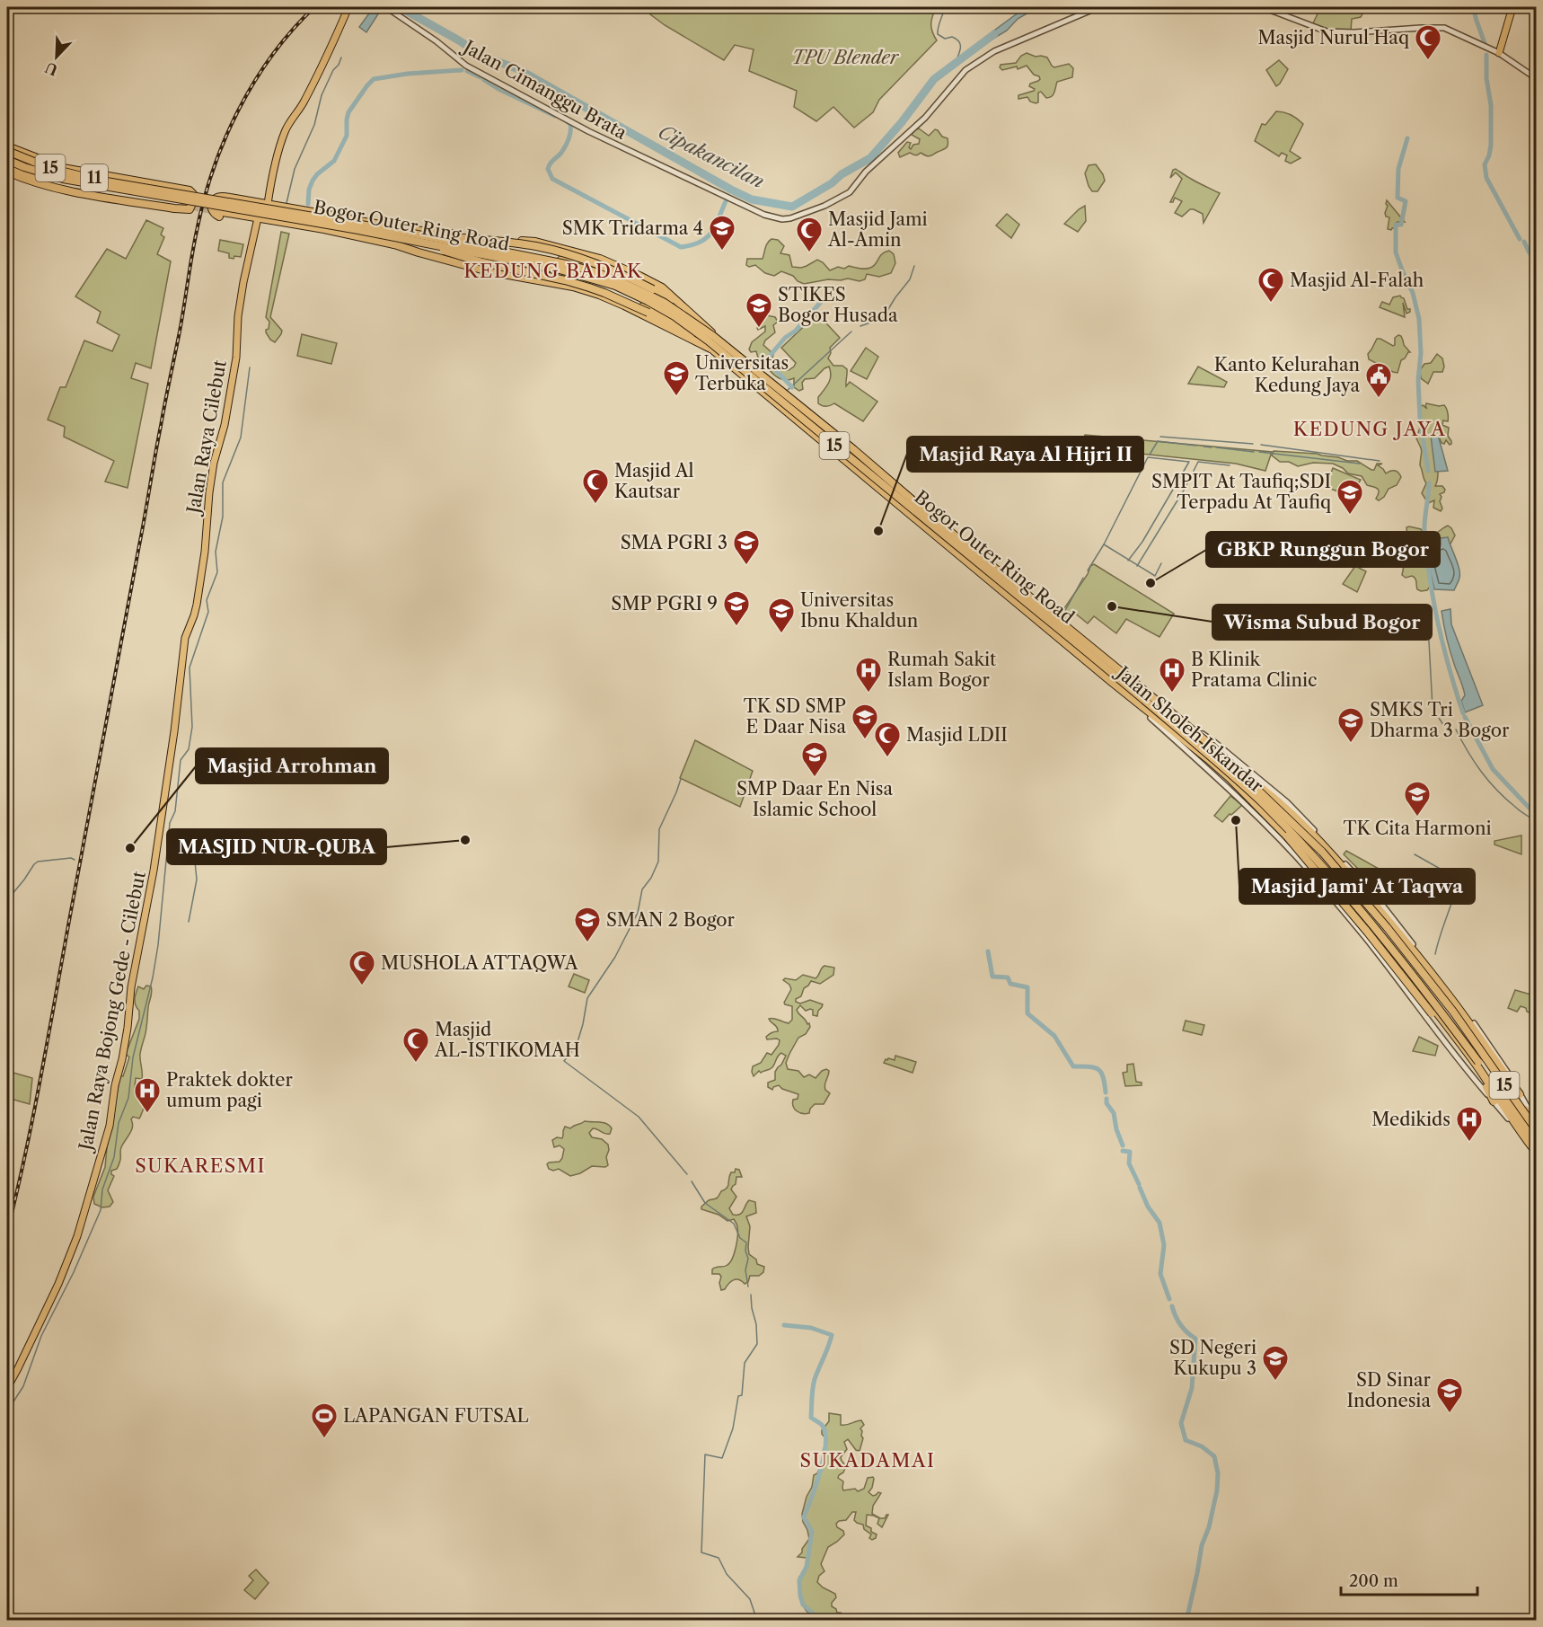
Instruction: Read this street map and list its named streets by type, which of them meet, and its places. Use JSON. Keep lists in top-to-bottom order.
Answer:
{
  "streets": {
    "highway": [
      "15",
      "11",
      "Bogor Outer Ring Road",
      "Jalan Sholeh Iskandar"
    ],
    "main road": ["Jalan Raya Cilebut", "Jalan Raya Bojong Gede - Cilebut"],
    "street": ["Jalan Cimanggu Brata"]
  },
  "crossings": [
    ["11", "Bogor Outer Ring Road"],
    ["Bogor Outer Ring Road", "Jalan Sholeh Iskandar"],
    ["Jalan Raya Cilebut", "Jalan Sholeh Iskandar"],
    ["Jalan Raya Cilebut", "Jalan Raya Bojong Gede - Cilebut"]
  ],
  "districts": [
    "KEDUNG BADAK",
    "KEDUNG JAYA",
    "SUKARESMI",
    "SUKADAMAI"
  ],
  "water": ["Cipakancilan"],
  "parks": ["TPU Blender"],
  "places": {
    "mosque": [
      "Masjid Nurul Haq",
      "Masjid Jami Al-Amin",
      "Masjid Al-Falah",
      "Masjid Al Kautsar",
      "Masjid LDII",
      "MUSHOLA ATTAQWA",
      "Masjid AL-ISTIKOMAH"
    ],
    "school or university": [
      "SMK Tridarma 4",
      "STIKES Bogor Husada",
      "Universitas Terbuka",
      "SMPIT At Taufiq;SDI Terpadu At Taufiq",
      "SMA PGRI 3",
      "SMP PGRI 9",
      "Universitas Ibnu Khaldun",
      "TK SD SMP E Daar Nisa",
      "SMKS Tri Dharma 3 Bogor",
      "SMP Daar En Nisa Islamic School",
      "TK Cita Harmoni",
      "SMAN 2 Bogor",
      "SD Negeri Kukupu 3",
      "SD Sinar Indonesia"
    ],
    "public building": ["Kanto Kelurahan Kedung Jaya"],
    "other": [
      "Masjid Raya Al Hijri II",
      "GBKP Runggun Bogor",
      "Wisma Subud Bogor",
      "Masjid Jami' At Taqwa",
      "MASJID NUR-QUBA",
      "Masjid Arrohman"
    ],
    "hospital": [
      "Rumah Sakit Islam Bogor",
      "B Klinik Pratama Clinic",
      "Praktek dokter umum pagi",
      "Medikids"
    ],
    "sports": ["LAPANGAN FUTSAL"]
  },
  "scale_bar": "200 m",
  "north": "bottom left"
}
